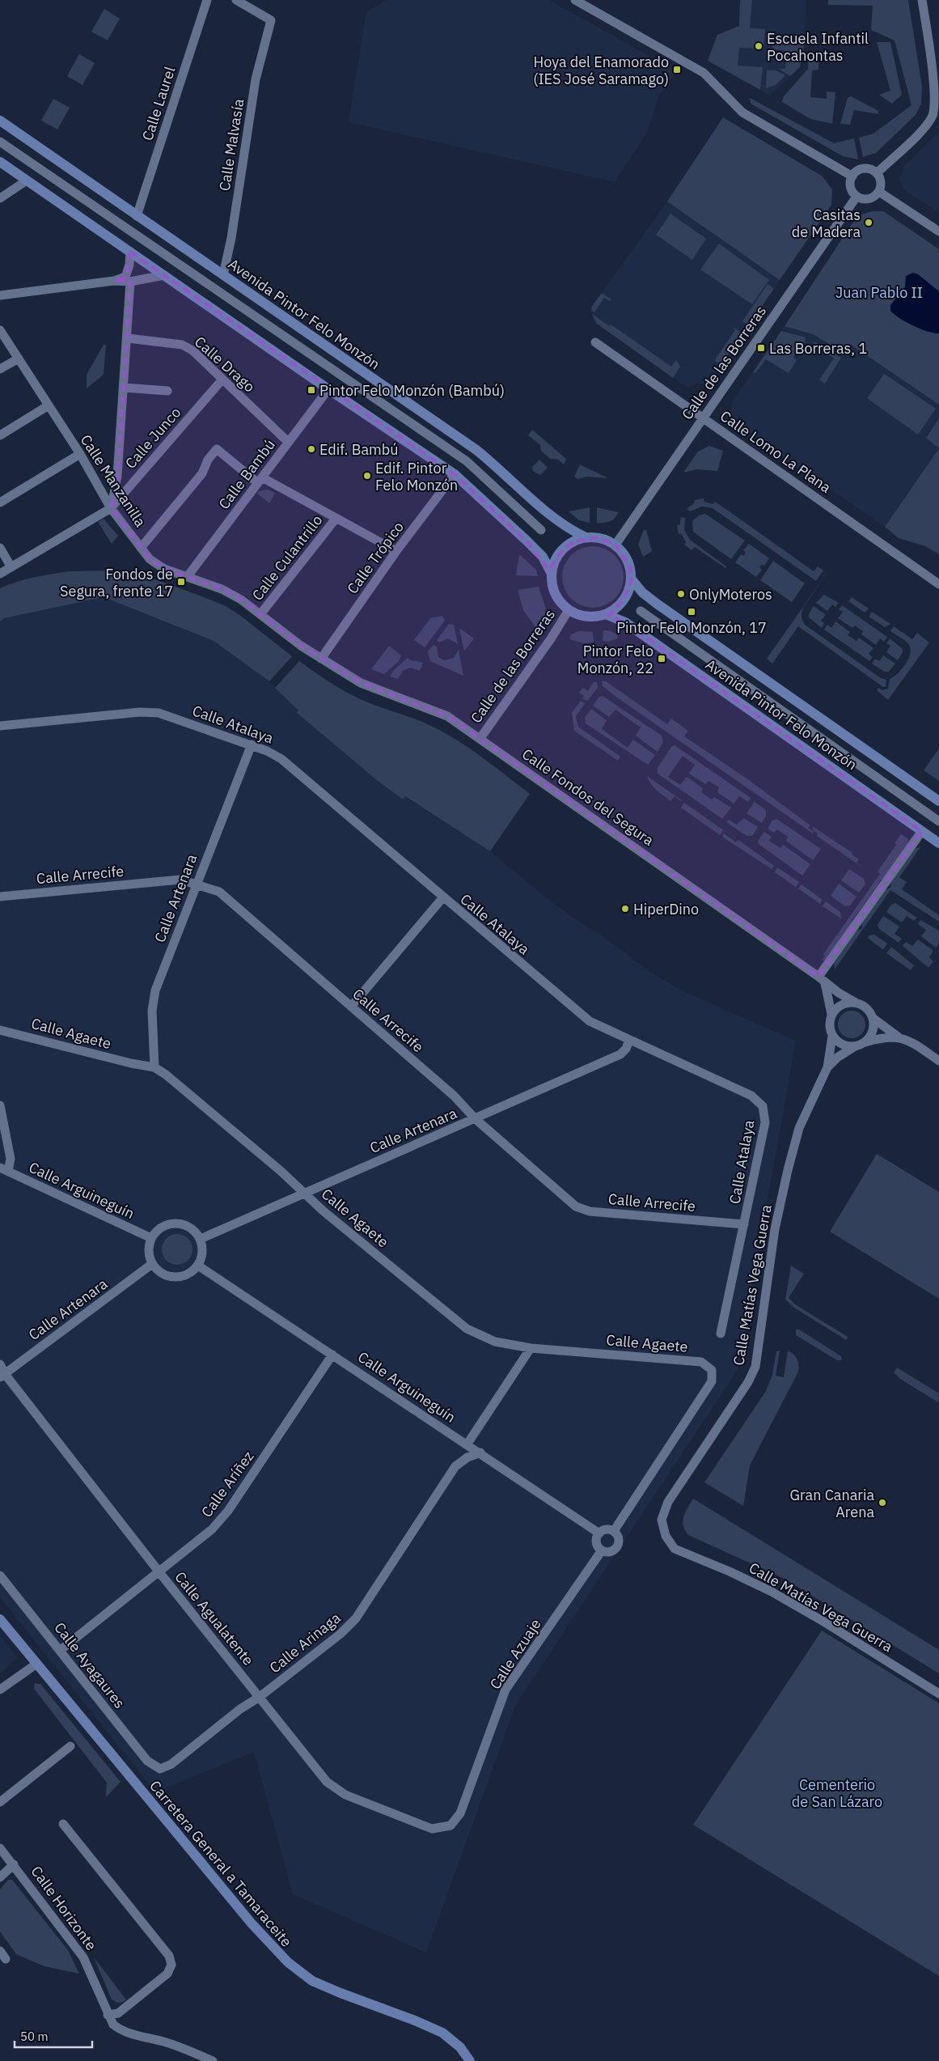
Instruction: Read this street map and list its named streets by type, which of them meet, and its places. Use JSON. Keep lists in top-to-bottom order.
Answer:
{
  "streets": {
    "street": [
      "Calle Laurel",
      "Calle Malvasía",
      "Avenida Pintor Felo Monzón",
      "Calle de las Borreras",
      "Calle Drago",
      "Calle Junco",
      "Calle Lomo La Plana",
      "Calle Bambú",
      "Calle Manzanilla",
      "Calle Culantrillo",
      "Calle Trópico",
      "Calle Atalaya",
      "Calle Fondos del Segura",
      "Calle Arrecife",
      "Calle Artenara",
      "Calle Agaete",
      "Calle Arguineguín",
      "Calle Matías Vega Guerra",
      "Calle Aríñez",
      "Calle Agualatente",
      "Calle Arinaga",
      "Calle Azuaje",
      "Calle Ayagaures",
      "Carretera General a Tamaraceite",
      "Calle Horizonte"
    ]
  },
  "crossings": [
    ["Calle Laurel", "Avenida Pintor Felo Monzón"],
    ["Calle Malvasía", "Avenida Pintor Felo Monzón"],
    ["Avenida Pintor Felo Monzón", "Calle de las Borreras"],
    ["Calle de las Borreras", "Calle Lomo La Plana"],
    ["Calle de las Borreras", "Calle Fondos del Segura"],
    ["Calle Drago", "Calle Junco"],
    ["Calle Drago", "Calle Bambú"],
    ["Calle Junco", "Calle Manzanilla"],
    ["Calle Bambú", "Calle Manzanilla"],
    ["Calle Manzanilla", "Calle Culantrillo"],
    ["Calle Manzanilla", "Calle Trópico"],
    ["Calle Manzanilla", "Calle Fondos del Segura"],
    ["Calle Trópico", "Calle Fondos del Segura"],
    ["Calle Atalaya", "Calle Arrecife"],
    ["Calle Atalaya", "Calle Artenara"],
    ["Calle Fondos del Segura", "Calle Matías Vega Guerra"],
    ["Calle Arrecife", "Calle Artenara"],
    ["Calle Artenara", "Calle Agaete"],
    ["Calle Artenara", "Calle Arguineguín"],
    ["Calle Artenara", "Calle Agualatente"],
    ["Calle Agaete", "Calle Arguineguín"],
    ["Calle Agaete", "Calle Azuaje"],
    ["Calle Arguineguín", "Calle Aríñez"],
    ["Calle Arguineguín", "Calle Arinaga"],
    ["Calle Arguineguín", "Calle Azuaje"],
    ["Calle Aríñez", "Calle Agualatente"],
    ["Calle Aríñez", "Calle Ayagaures"],
    ["Calle Agualatente", "Calle Arinaga"],
    ["Calle Agualatente", "Calle Azuaje"],
    ["Calle Arinaga", "Calle Ayagaures"]
  ],
  "parks": ["Juan Pablo II", "Cementerio de San Lázaro"],
  "places": {
    "other": [
      "Escuela Infantil Pocahontas",
      "Casitas de Madera",
      "Edif. Bambú",
      "Edif. Pintor Felo Monzón",
      "OnlyMoteros",
      "HiperDino",
      "Gran Canaria Arena"
    ],
    "transit": [
      "Hoya del Enamorado (IES José Saramago)",
      "Las Borreras, 1",
      "Pintor Felo Monzón (Bambú)",
      "Fondos de Segura, frente 17",
      "Pintor Felo Monzón, 17",
      "Pintor Felo Monzón, 22"
    ]
  },
  "scale_bar": "50 m"
}
